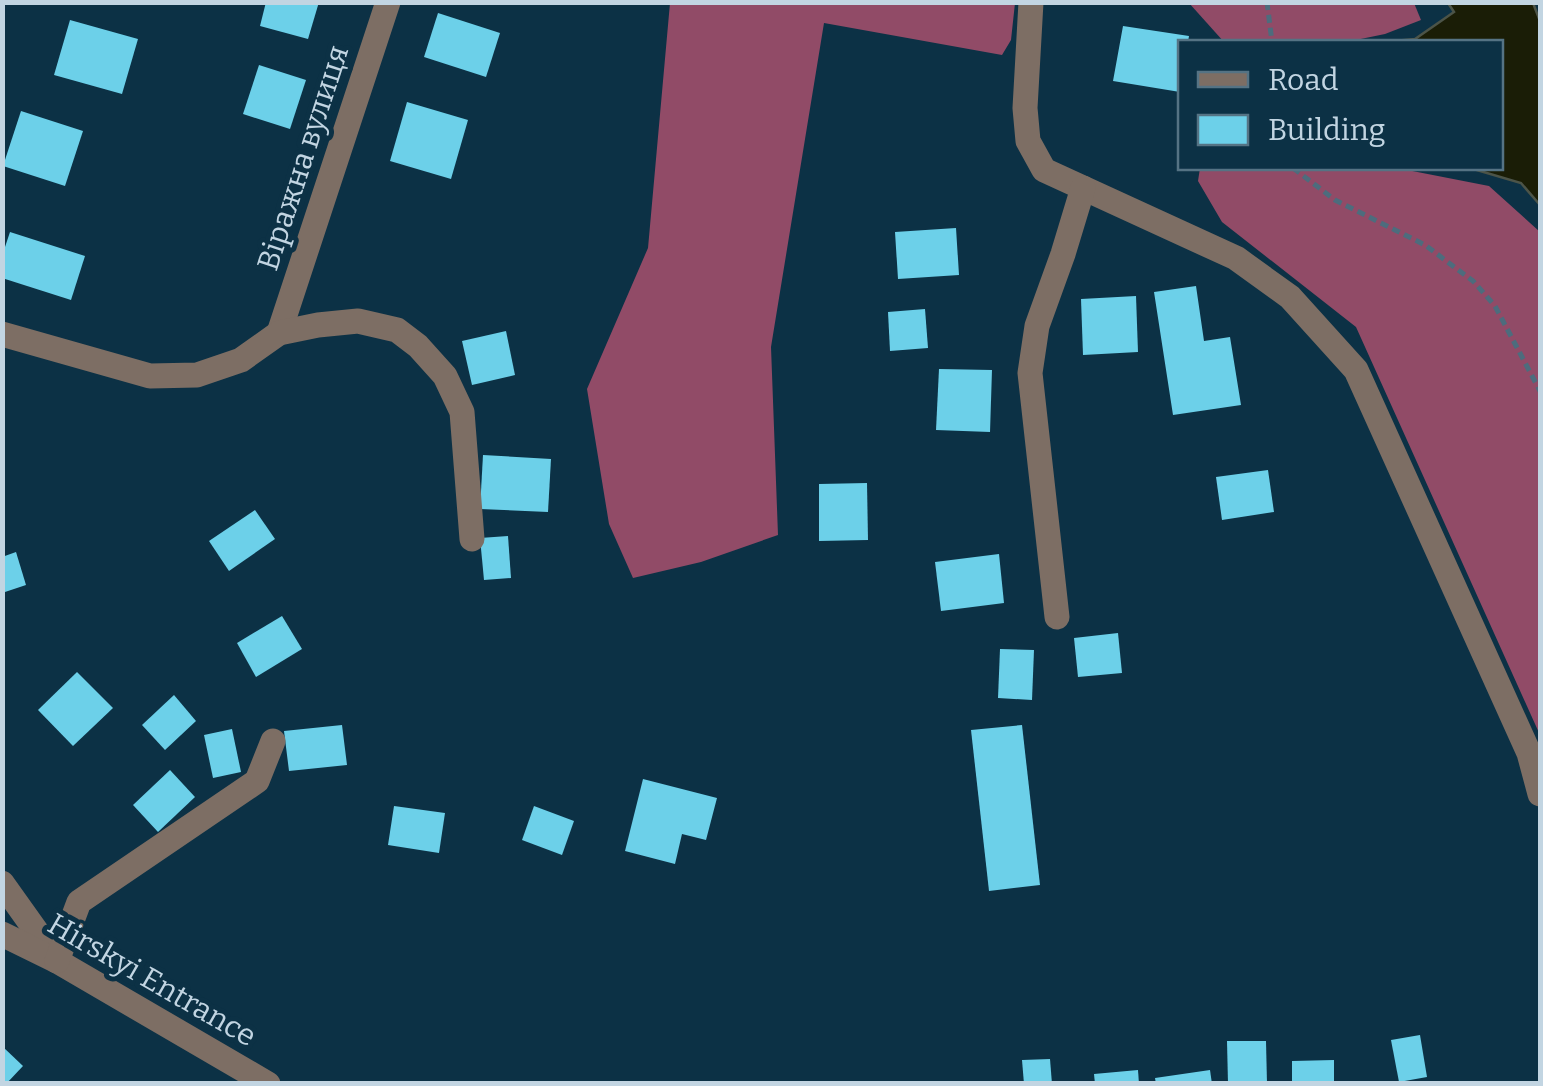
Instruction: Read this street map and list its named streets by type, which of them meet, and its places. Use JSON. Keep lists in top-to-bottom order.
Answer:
{
  "streets": {
    "street": ["Віражна вулиця", "Hirskyi Entrance"]
  },
  "legend": ["Road", "Building"]
}
